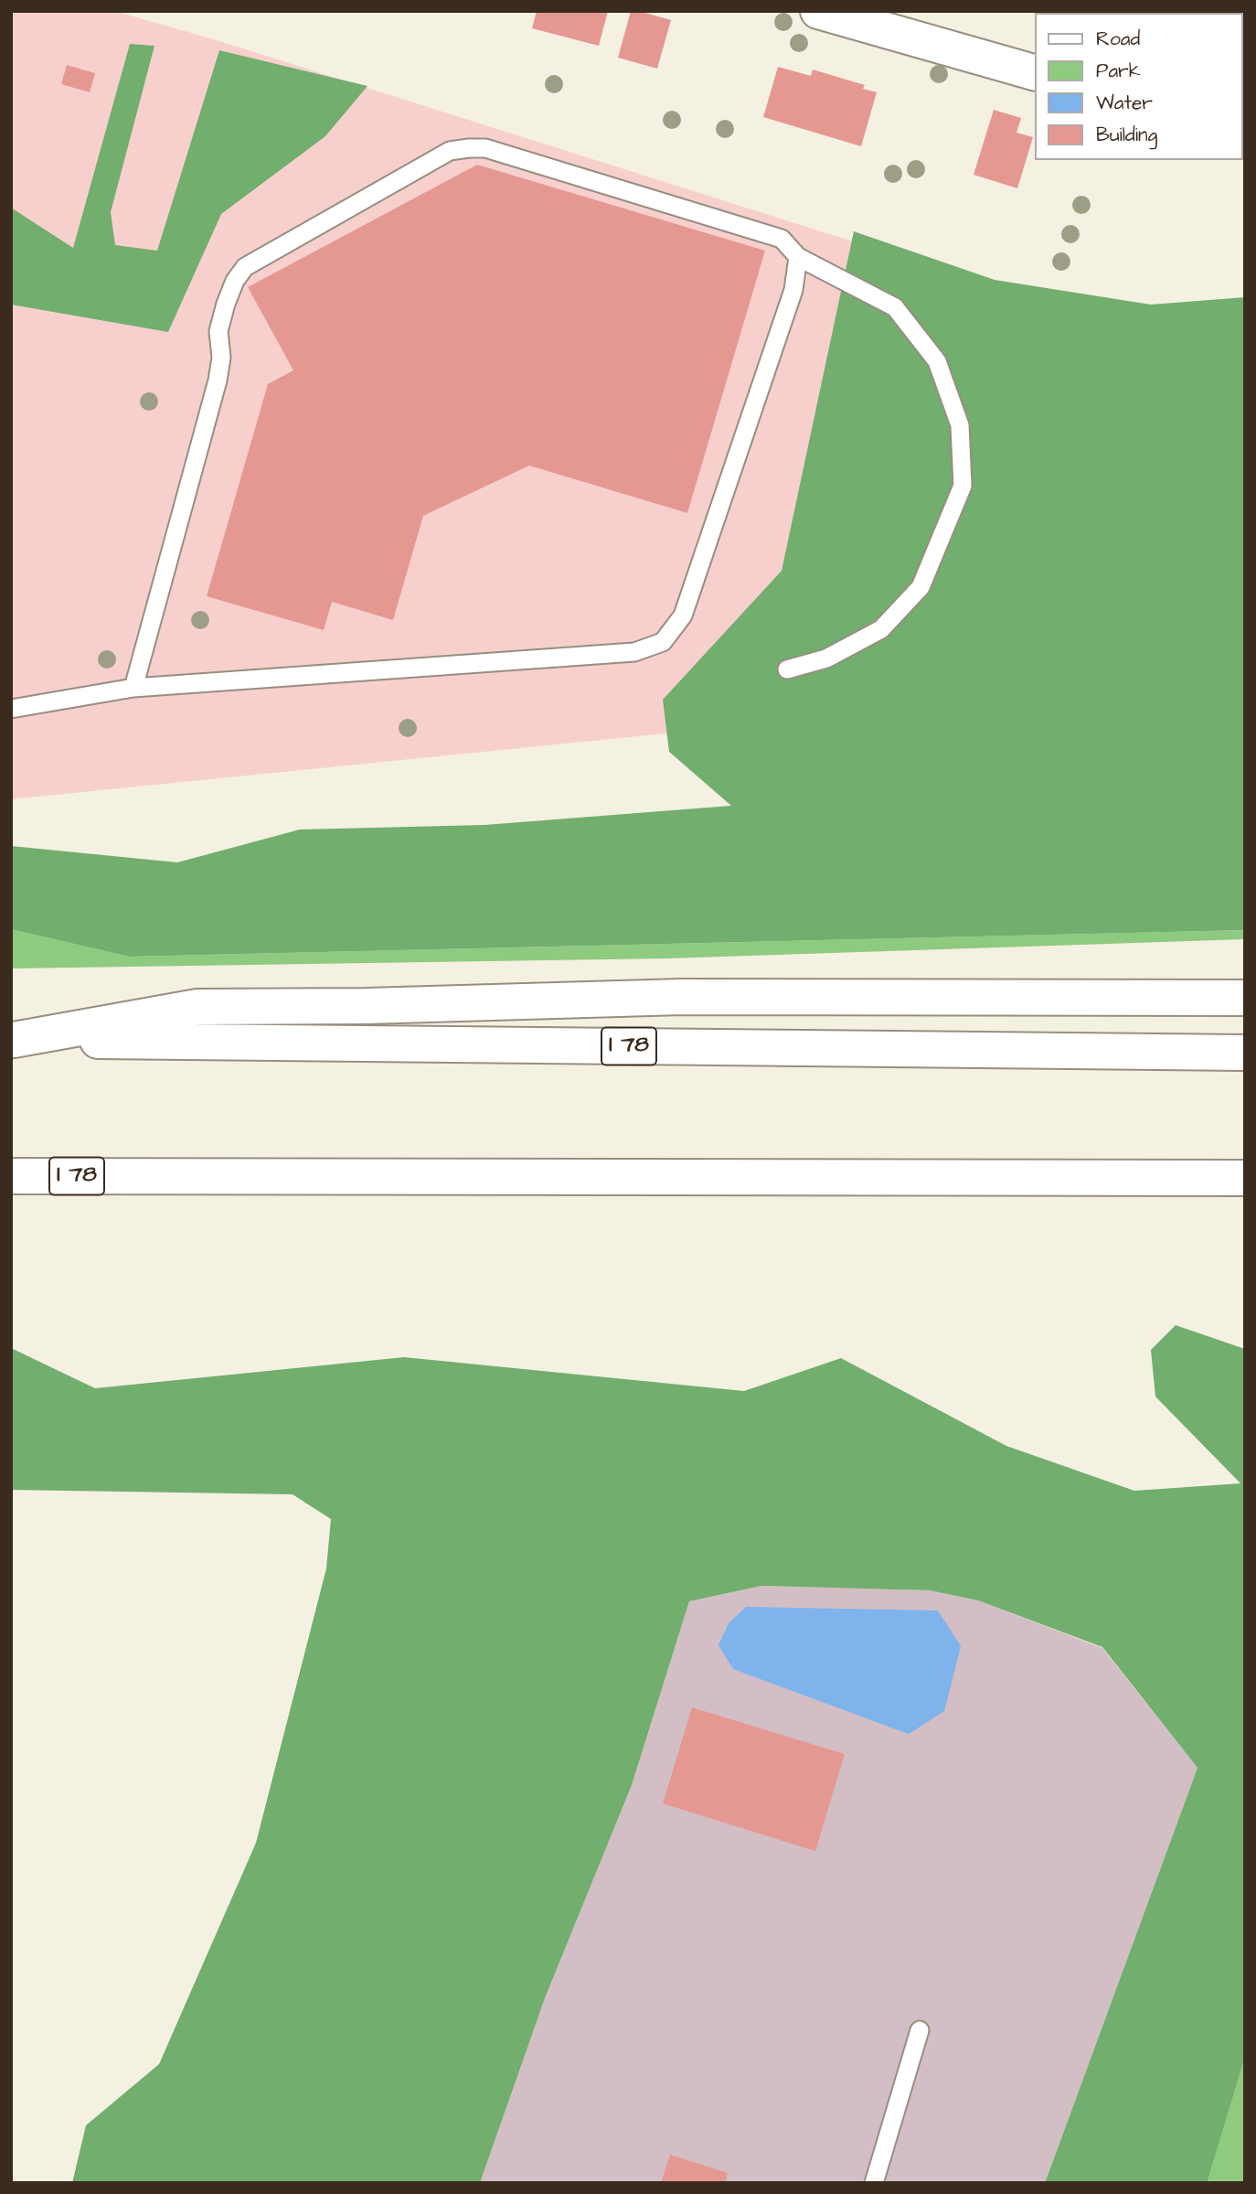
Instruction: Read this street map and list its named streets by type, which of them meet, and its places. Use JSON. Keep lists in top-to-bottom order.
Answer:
{
  "streets": {
    "main road": ["I 78"]
  },
  "legend": [
    "Road",
    "Park",
    "Water",
    "Building"
  ]
}
